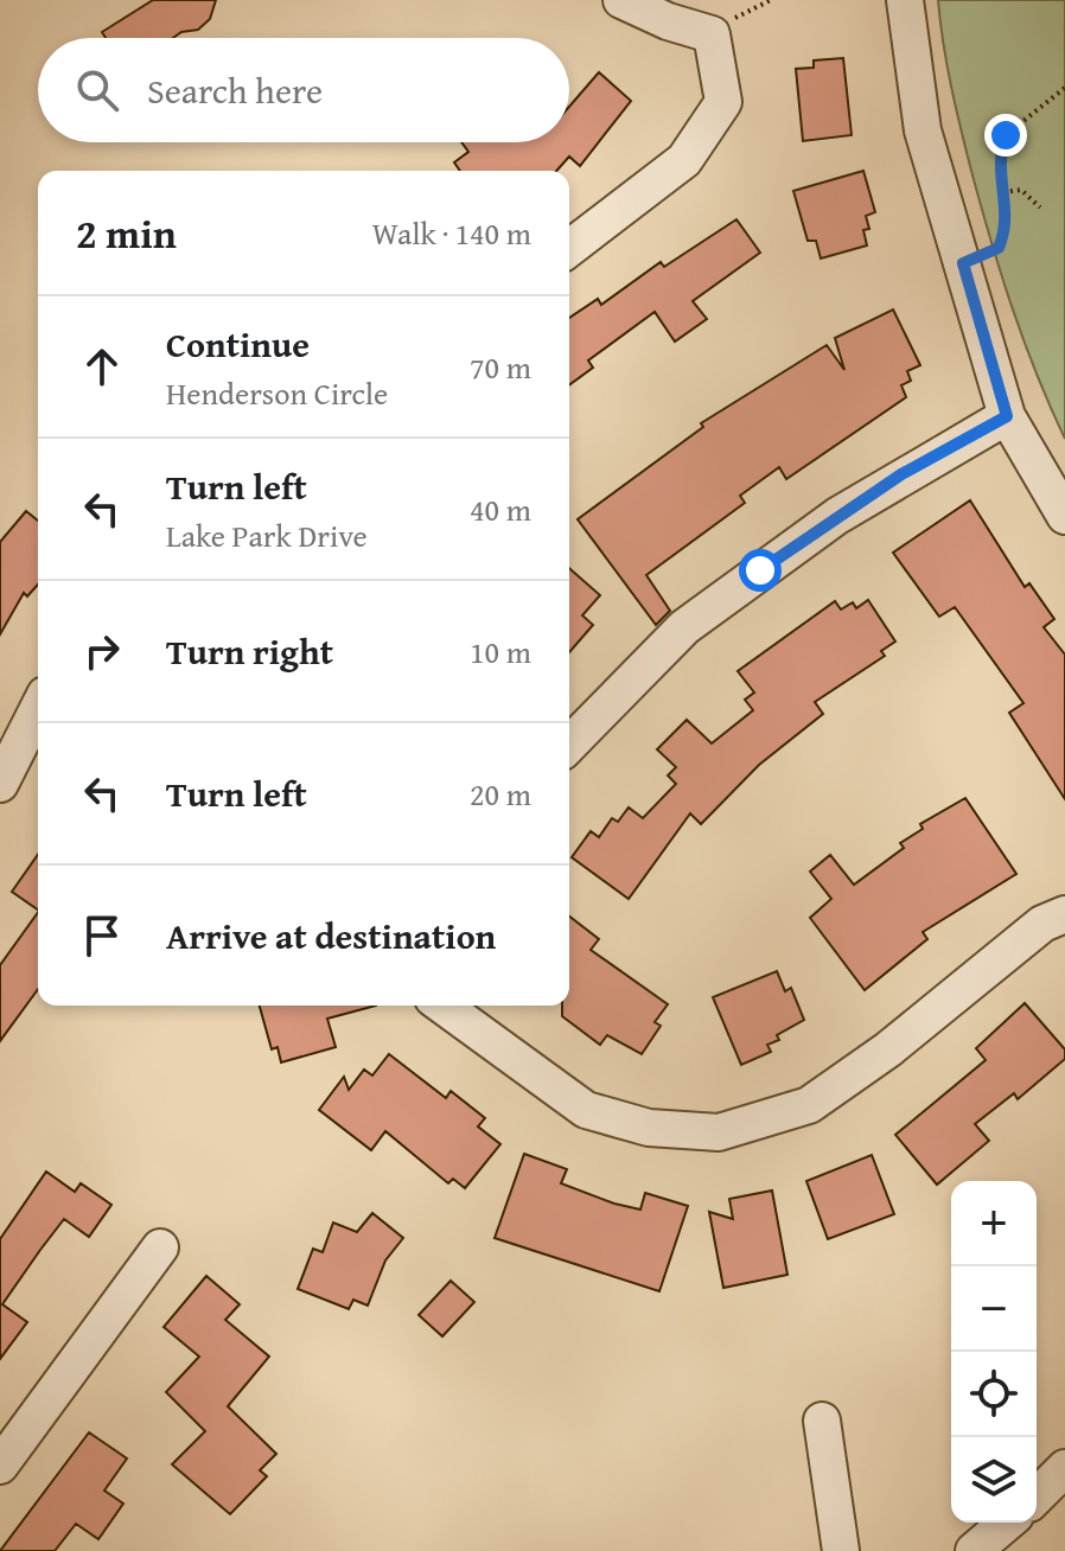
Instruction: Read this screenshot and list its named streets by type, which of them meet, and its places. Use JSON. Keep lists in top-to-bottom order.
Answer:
{
  "page": {
    "search": "Search here",
    "heading": ["2 min", "Walk · 140 m"],
    "list": [
      ["Continue", "Henderson Circle", "70 m"],
      ["Turn left", "Lake Park Drive", "40 m"],
      ["Turn right", "10 m"],
      ["Turn left", "20 m"],
      "Arrive at destination"
    ],
    "map_buttons": ["+", "−"]
  }
}
